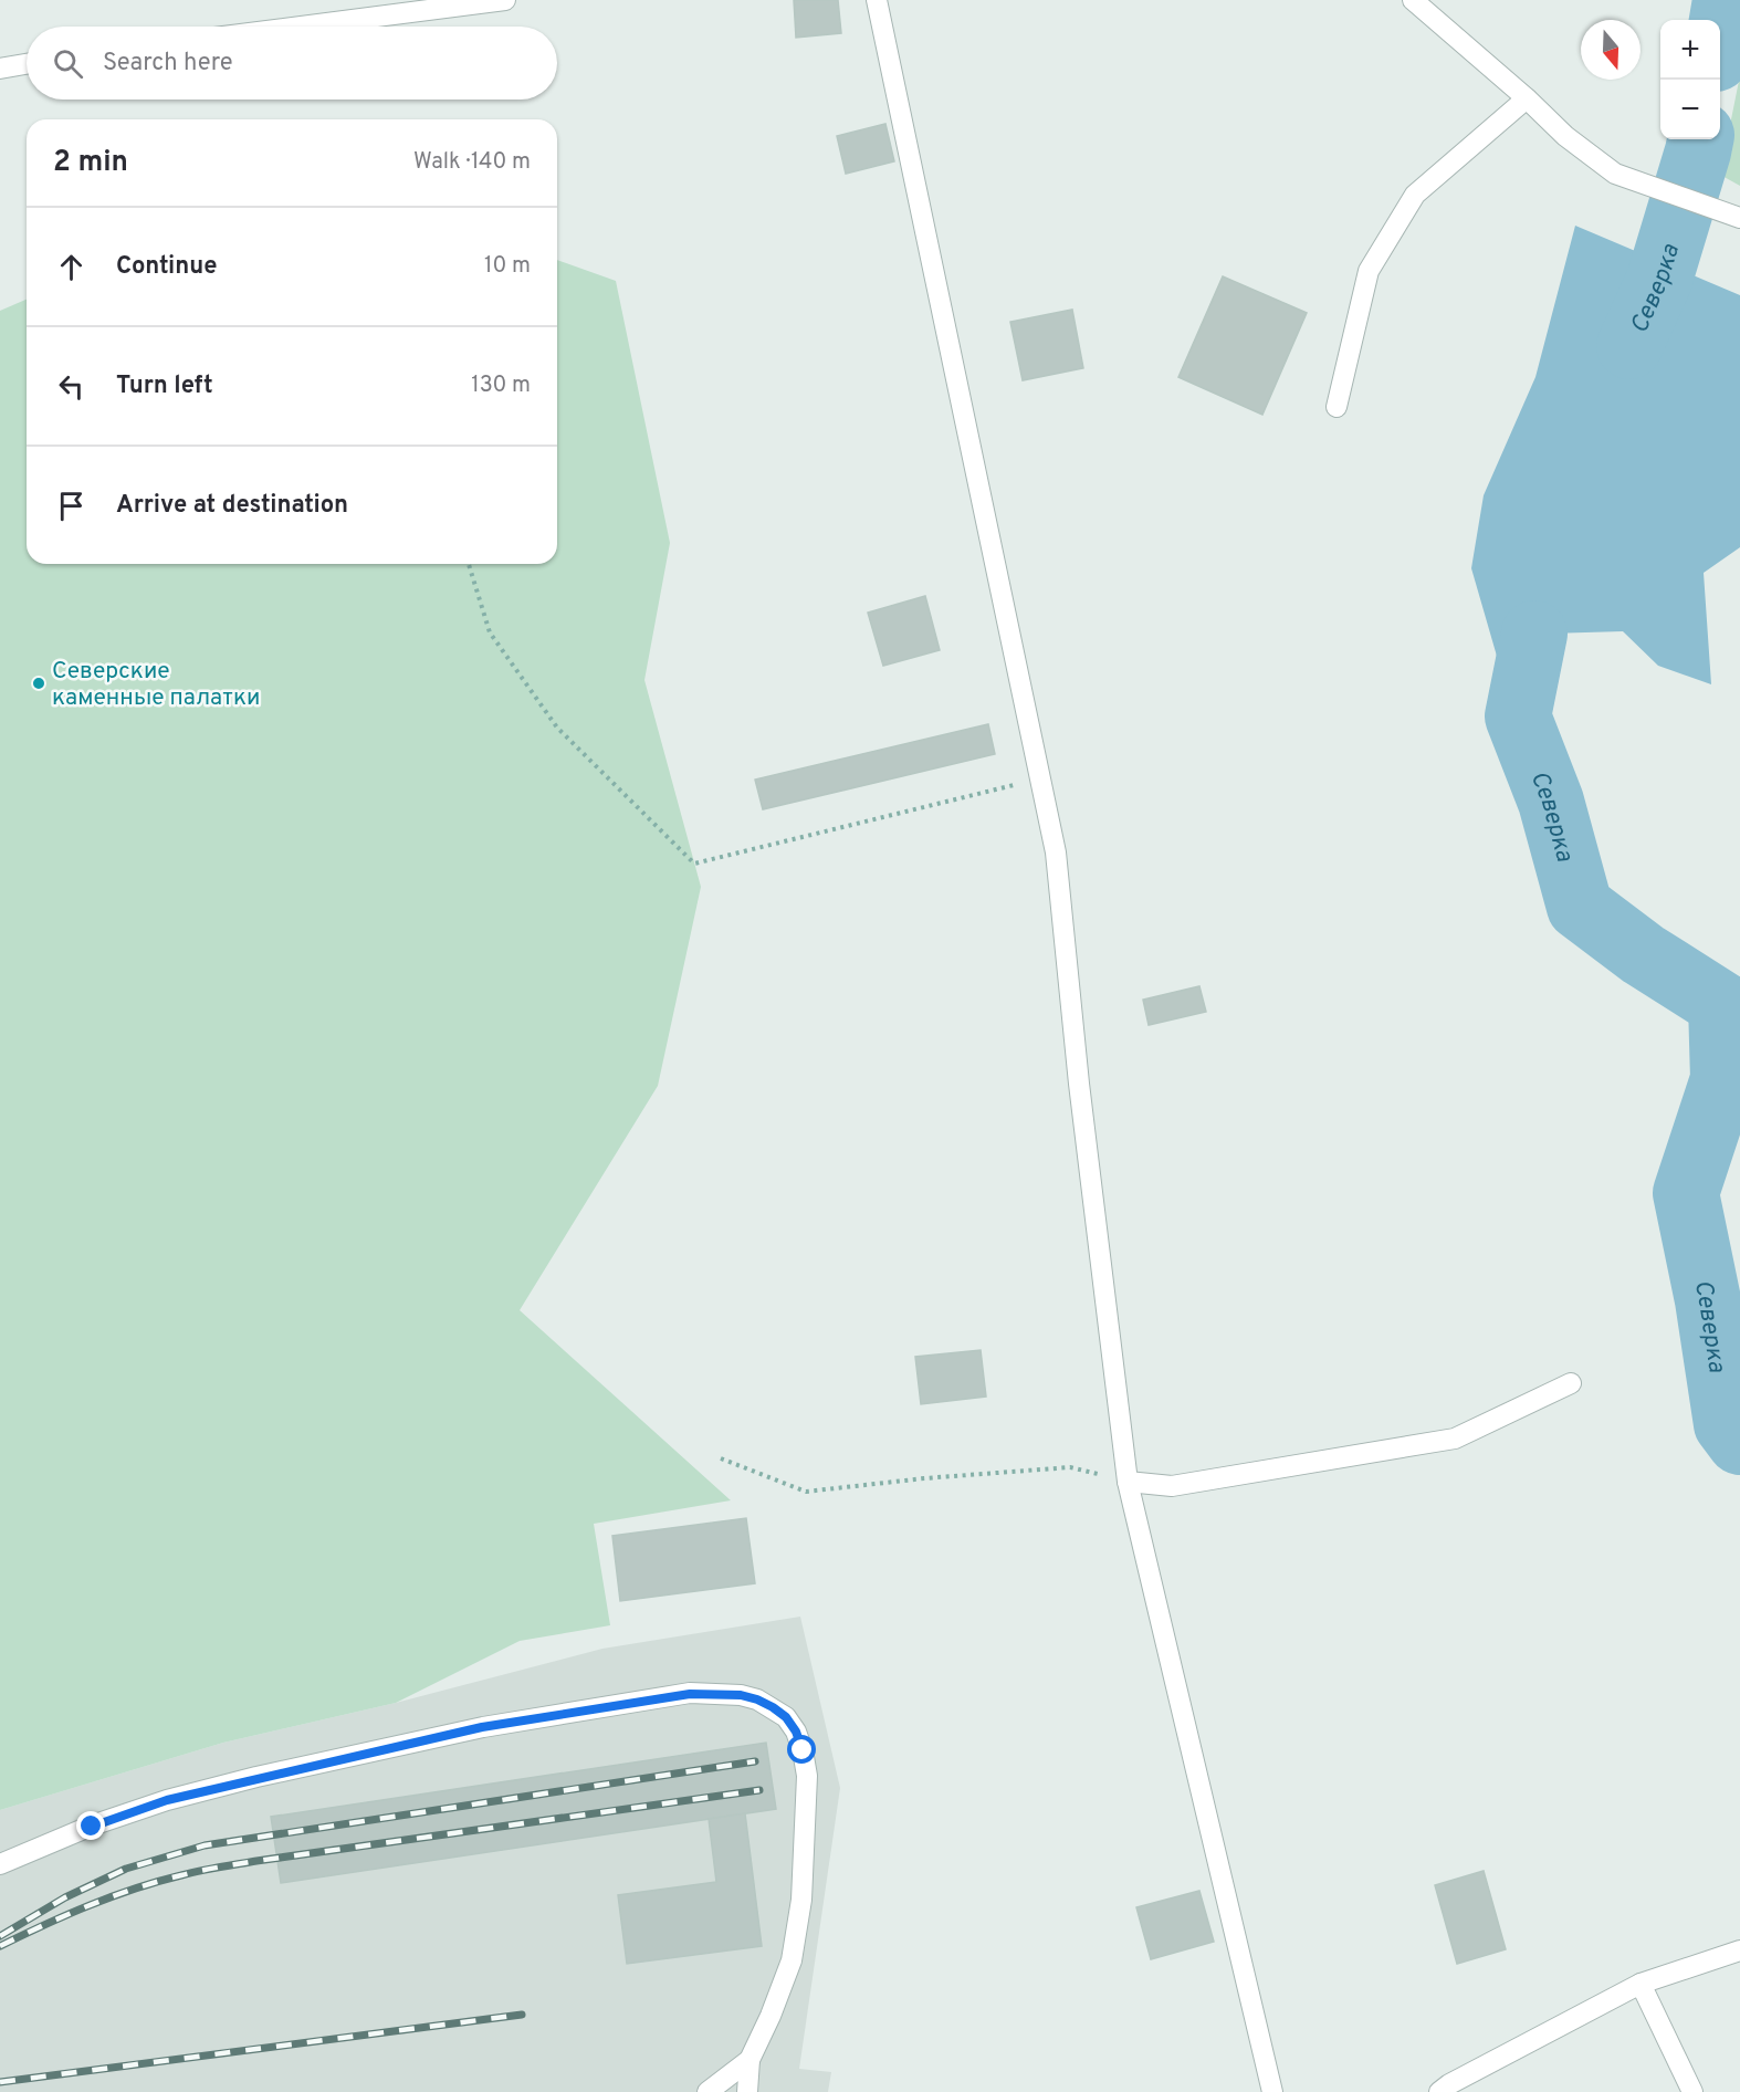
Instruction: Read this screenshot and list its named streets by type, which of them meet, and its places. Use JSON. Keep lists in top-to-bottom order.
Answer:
{
  "water": ["Северка"],
  "places": ["Северские каменные палатки"],
  "north": "bottom",
  "page": {
    "map_buttons": ["+", "−"],
    "search": "Search here",
    "heading": ["2 min", "Walk · 140 m"],
    "list": [
      ["Continue", "10 m"],
      ["Turn left", "130 m"],
      "Arrive at destination"
    ]
  }
}
